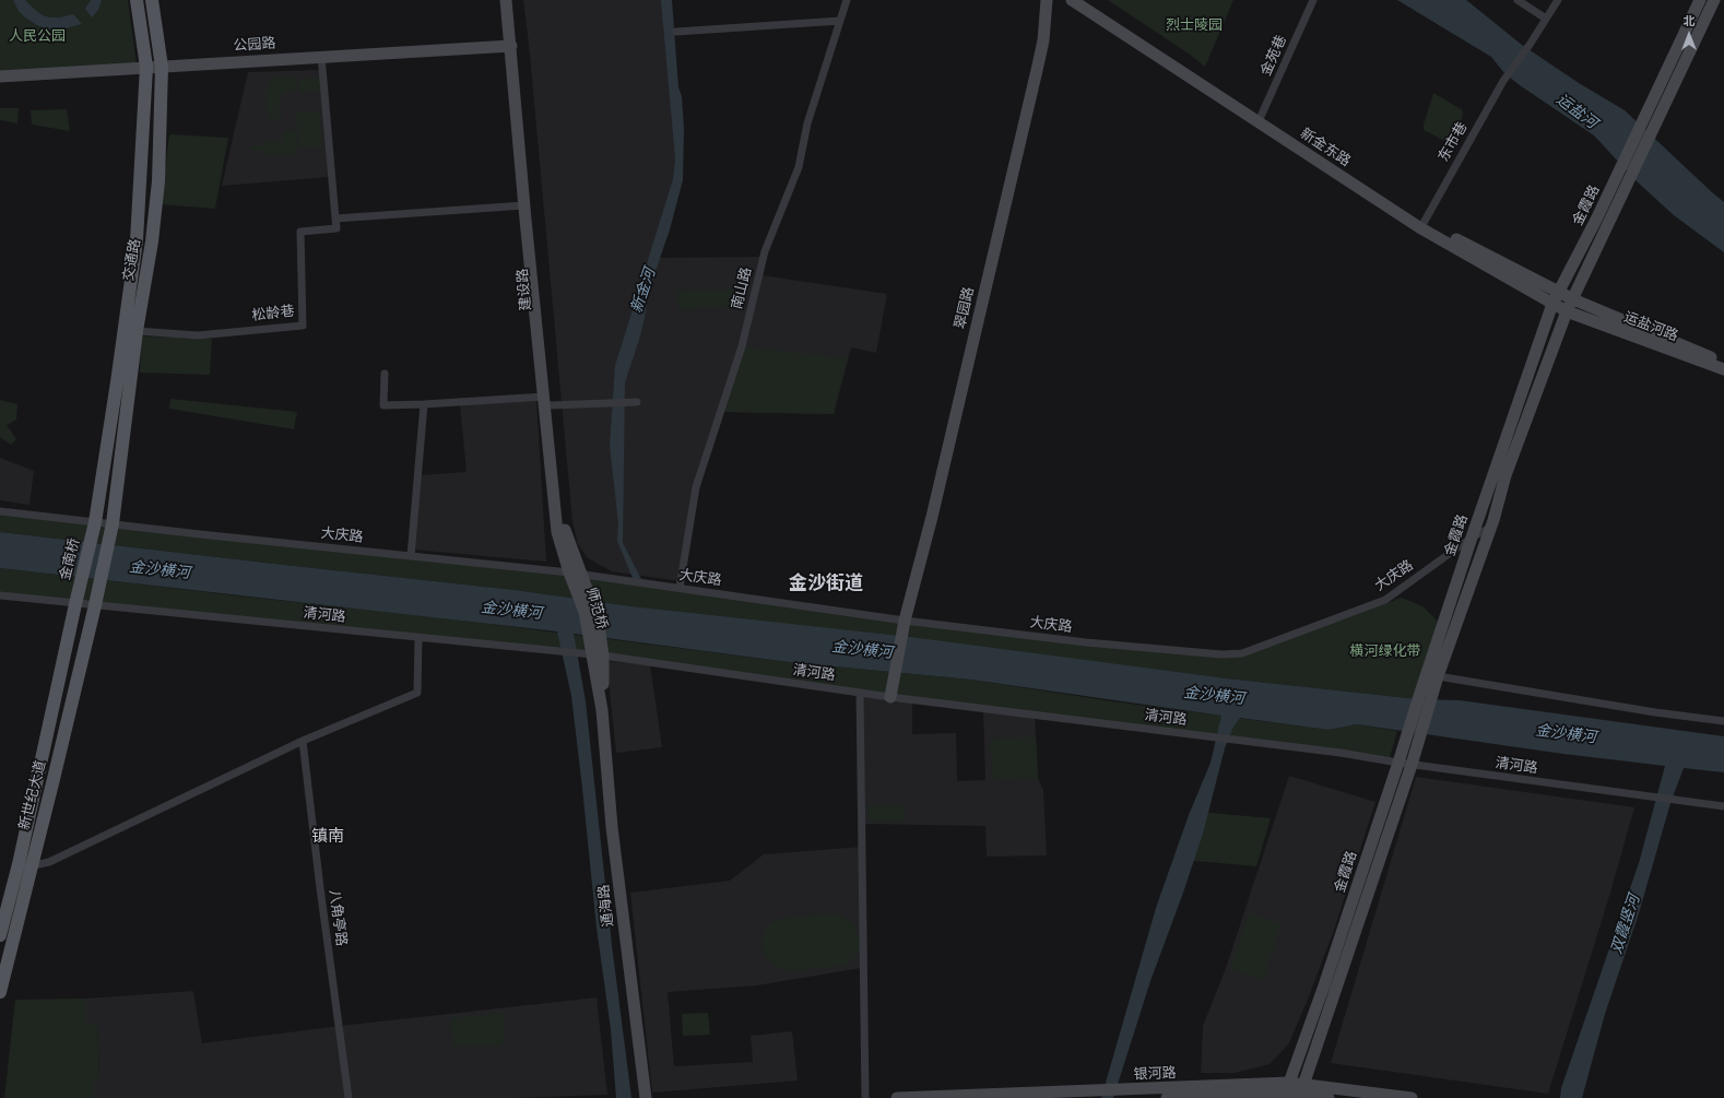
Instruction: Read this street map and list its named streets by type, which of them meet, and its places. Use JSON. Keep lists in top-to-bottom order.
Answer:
{
  "streets": {
    "main road": [
      "公园路",
      "新金东路",
      "金霞路",
      "交通路",
      "建设路",
      "翠园路",
      "运盐河路",
      "金南桥",
      "师范桥",
      "新世纪大道",
      "通海路",
      "银河路"
    ],
    "street": [
      "金苑巷",
      "东市巷",
      "南山路",
      "松龄巷",
      "大庆路",
      "清河路",
      "八角亭路"
    ]
  },
  "crossings": [
    ["公园路", "交通路"],
    ["公园路", "建设路"],
    ["金苑巷", "新金东路"],
    ["东市巷", "新金东路"],
    ["新金东路", "金霞路"],
    ["新金东路", "运盐河路"],
    ["金霞路", "运盐河路"],
    ["金霞路", "大庆路"],
    ["金霞路", "清河路"],
    ["金霞路", "银河路"],
    ["交通路", "松龄巷"],
    ["交通路", "大庆路"],
    ["交通路", "金南桥"],
    ["南山路", "大庆路"],
    ["建设路", "大庆路"],
    ["建设路", "师范桥"],
    ["翠园路", "大庆路"],
    ["翠园路", "清河路"],
    ["大庆路", "金南桥"],
    ["大庆路", "师范桥"],
    ["金南桥", "清河路"],
    ["金南桥", "新世纪大道"],
    ["师范桥", "清河路"],
    ["师范桥", "通海路"],
    ["清河路", "新世纪大道"],
    ["清河路", "通海路"]
  ],
  "districts": ["金沙街道", "镇南"],
  "water": [
    "运盐河",
    "新金河",
    "金沙横河",
    "双霞竖河"
  ],
  "parks": ["烈士陵园", "人民公园", "横河绿化带"],
  "north": "top"
}
